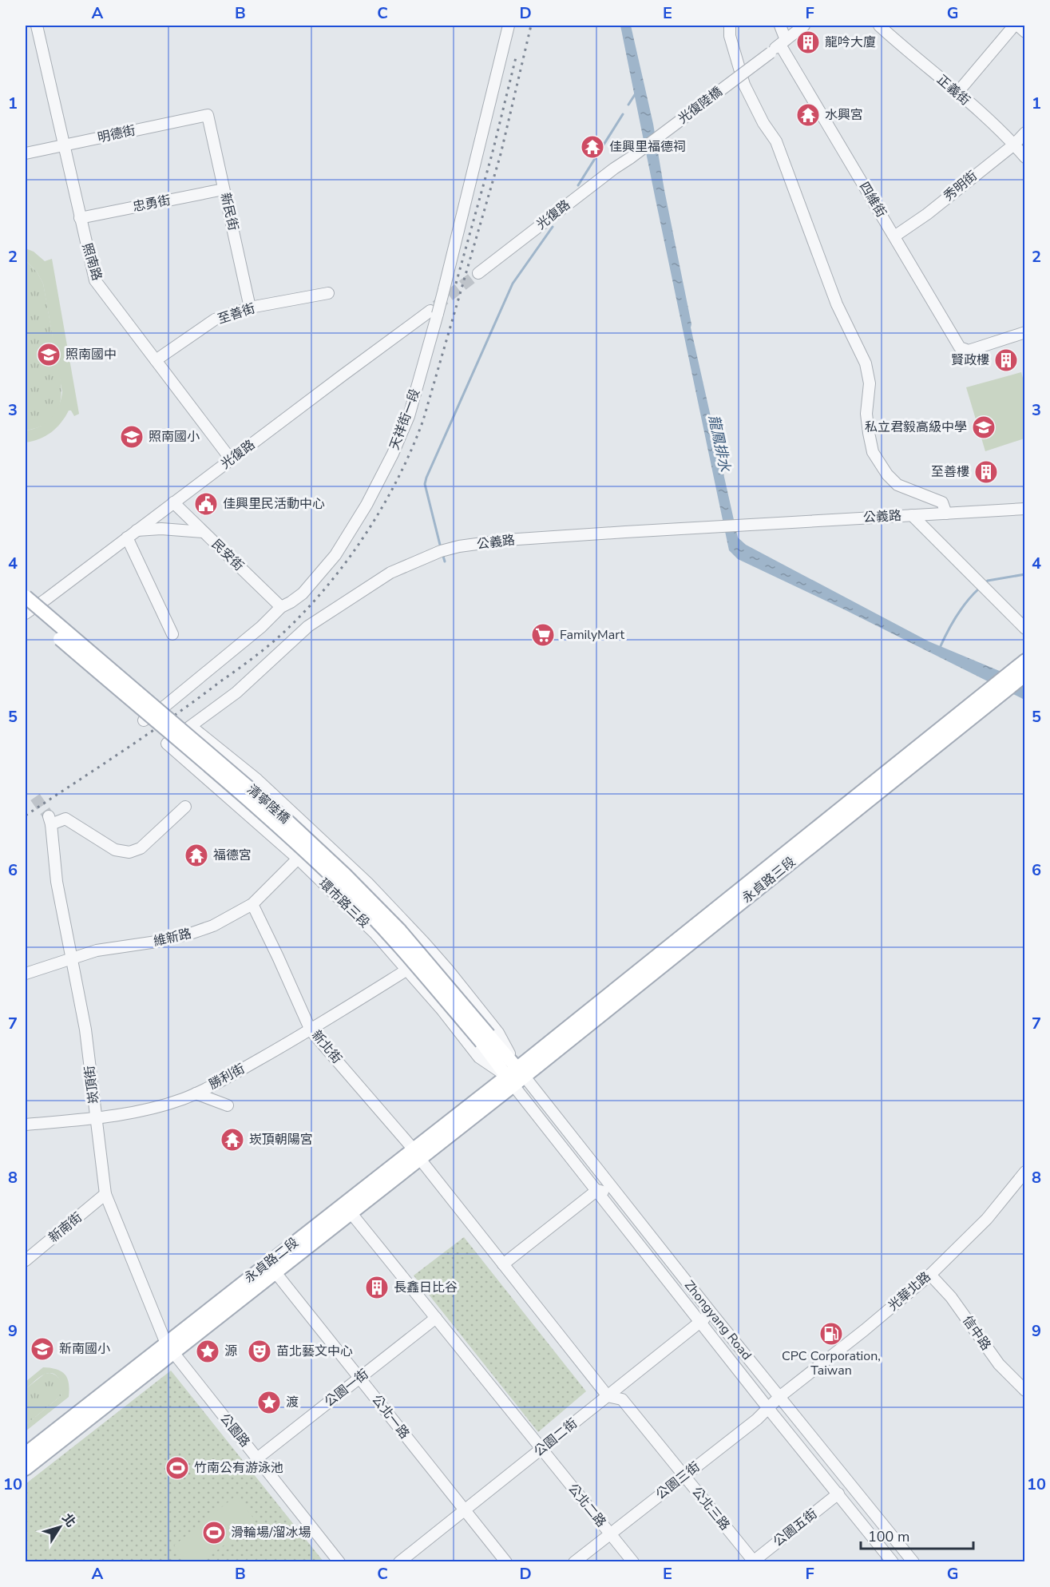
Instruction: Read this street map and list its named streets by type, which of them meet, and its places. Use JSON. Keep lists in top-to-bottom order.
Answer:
{
  "streets": {
    "main road": ["清寧陸橋", "永貞路三段", "永貞路二段"],
    "street": [
      "正義街",
      "光復陸橋",
      "明德街",
      "秀明街",
      "四維街",
      "忠勇街",
      "新民街",
      "光復路",
      "照南路",
      "至善街",
      "天祥街一段",
      "公義路",
      "民安街",
      "環市路三段",
      "維新路",
      "新北街",
      "勝利街",
      "崁頂街",
      "新南街",
      "光華北路",
      "Zhongyang Road",
      "信中路",
      "公園一街",
      "公北一路",
      "公園路",
      "公園二街",
      "公園三街",
      "公北二路",
      "公北三路",
      "公園五街"
    ]
  },
  "crossings": [
    ["正義街", "秀明街"],
    ["光復陸橋", "四維街"],
    ["光復陸橋", "光復路"],
    ["明德街", "新民街"],
    ["明德街", "照南路"],
    ["秀明街", "四維街"],
    ["忠勇街", "新民街"],
    ["忠勇街", "照南路"],
    ["新民街", "至善街"],
    ["光復路", "照南路"],
    ["光復路", "天祥街一段"],
    ["光復路", "民安街"],
    ["照南路", "至善街"],
    ["天祥街一段", "民安街"],
    ["公義路", "環市路三段"],
    ["永貞路三段", "環市路三段"],
    ["永貞路三段", "永貞路二段"],
    ["永貞路三段", "Zhongyang Road"],
    ["環市路三段", "維新路"],
    ["環市路三段", "勝利街"],
    ["環市路三段", "永貞路二段"],
    ["環市路三段", "Zhongyang Road"],
    ["維新路", "新北街"],
    ["維新路", "崁頂街"],
    ["新北街", "勝利街"],
    ["新北街", "永貞路二段"],
    ["新北街", "公園二街"],
    ["新北街", "公北三路"],
    ["勝利街", "崁頂街"],
    ["崁頂街", "新南街"],
    ["崁頂街", "永貞路二段"],
    ["崁頂街", "公園路"],
    ["永貞路二段", "Zhongyang Road"],
    ["永貞路二段", "公北一路"],
    ["永貞路二段", "公園路"],
    ["永貞路二段", "公北二路"],
    ["光華北路", "Zhongyang Road"],
    ["光華北路", "信中路"],
    ["光華北路", "公園三街"],
    ["Zhongyang Road", "公園二街"],
    ["Zhongyang Road", "公園三街"],
    ["Zhongyang Road", "公園五街"],
    ["公園一街", "公北一路"],
    ["公園一街", "公園路"],
    ["公園一街", "公北二路"],
    ["公北一路", "公園二街"],
    ["公園二街", "公北二路"],
    ["公園二街", "公北三路"],
    ["公園三街", "公北二路"],
    ["公園三街", "公北三路"],
    ["公北三路", "公園五街"]
  ],
  "water": ["龍鳳排水"],
  "places": {
    "building": [
      "龍吟大廈",
      "賢政樓",
      "至善樓",
      "長鑫日比谷"
    ],
    "temple": [
      "水興宮",
      "佳興里福德祠",
      "福德宮",
      "崁頂朝陽宮"
    ],
    "school or university": [
      "照南國中",
      "私立君毅高級中學",
      "照南國小",
      "新南國小"
    ],
    "public building": ["佳興里民活動中心"],
    "supermarket": ["FamilyMart"],
    "fuel station": ["CPC Corporation, Taiwan"],
    "place": ["源", "渡"],
    "theatre": ["苗北藝文中心"],
    "sports": ["竹南公有游泳池", "滑輪場/溜冰場"]
  },
  "scale_bar": "100 m",
  "north": "top right",
  "grid": {
    "columns": [
      "A",
      "B",
      "C",
      "D",
      "E",
      "F",
      "G"
    ],
    "rows": [
      "1",
      "2",
      "3",
      "4",
      "5",
      "6",
      "7",
      "8",
      "9",
      "10"
    ]
  }
}
